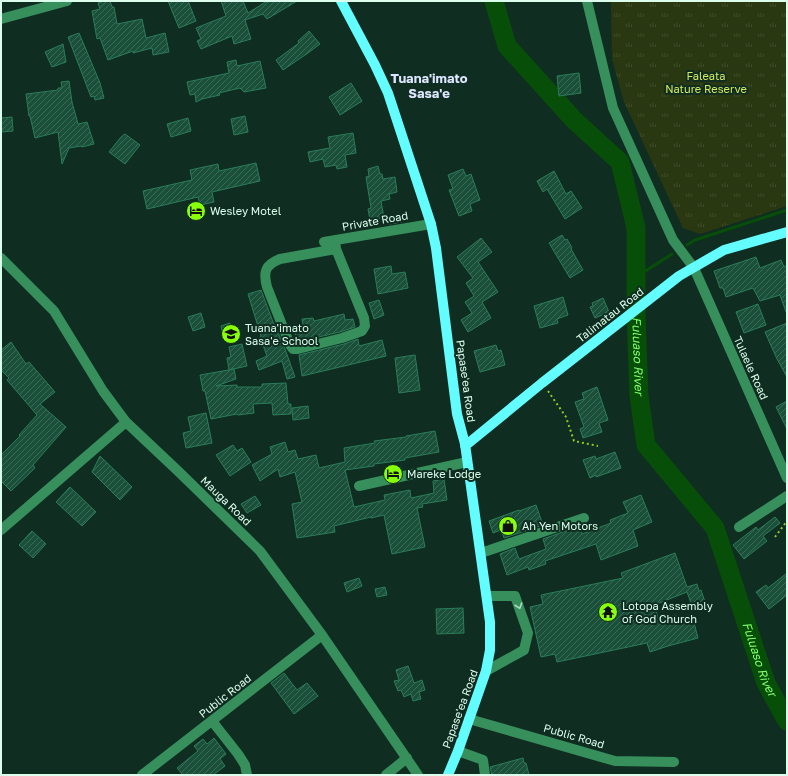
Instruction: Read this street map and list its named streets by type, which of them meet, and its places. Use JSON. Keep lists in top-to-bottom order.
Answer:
{
  "streets": {
    "main road": ["Talimatau Road", "Papase'ea Road"],
    "street": [
      "Private Road",
      "Tulaele Road",
      "Mauga Road",
      "Public Road"
    ]
  },
  "crossings": [
    ["Private Road", "Papase'ea Road"],
    ["Talimatau Road", "Tulaele Road"],
    ["Talimatau Road", "Papase'ea Road"],
    ["Papase'ea Road", "Public Road"],
    ["Mauga Road", "Public Road"]
  ],
  "districts": ["Tuana'imato Sasa'e"],
  "water": ["Fuluaso River"],
  "parks": ["Faleata Nature Reserve"],
  "places": {
    "hotel": ["Wesley Motel", "Mareke Lodge"],
    "school or university": ["Tuana'imato Sasa'e School"],
    "shop": ["Ah Yen Motors"],
    "temple": ["Lotopa Assembly of God Church"]
  }
}
